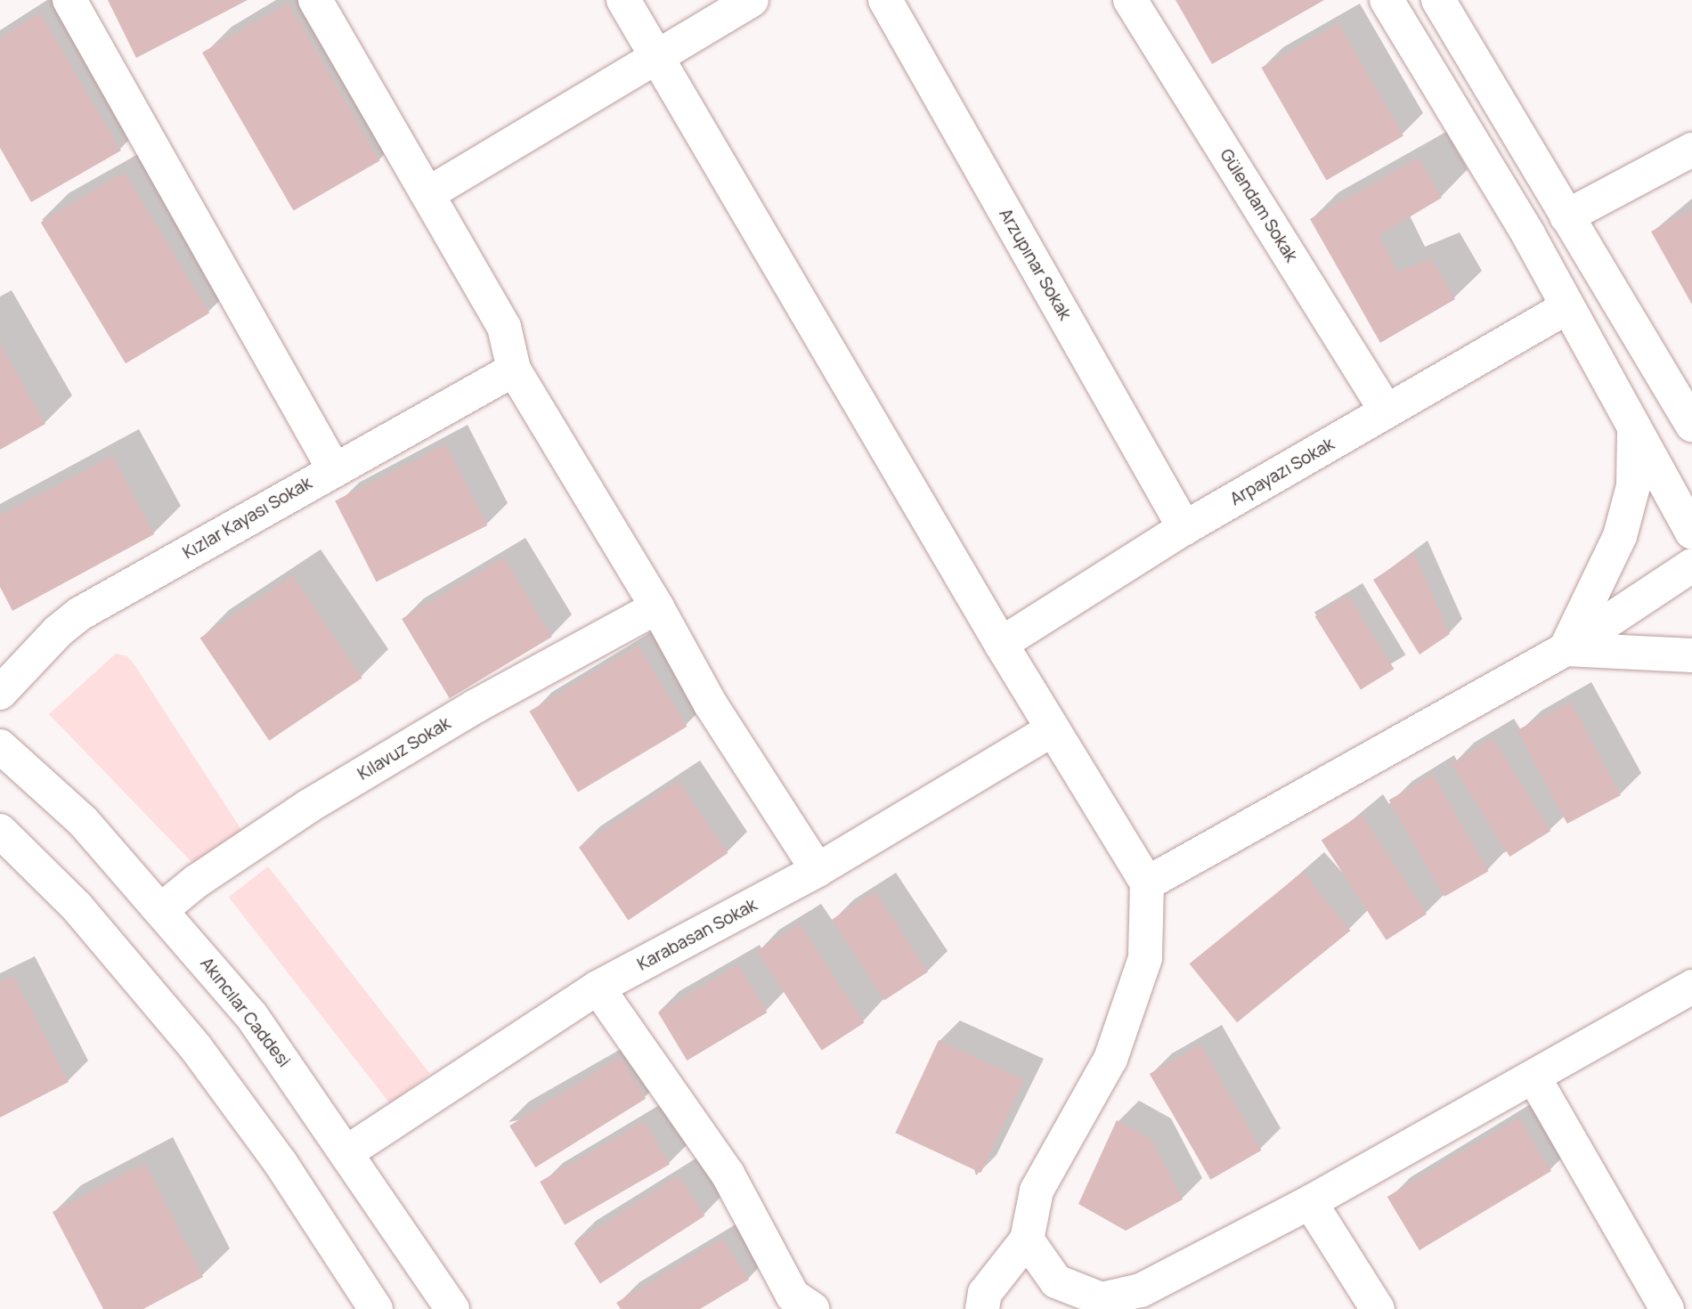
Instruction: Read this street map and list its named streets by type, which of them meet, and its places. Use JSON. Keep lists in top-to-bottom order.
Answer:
{
  "streets": {
    "street": [
      "Gülendam Sokak",
      "Arzupınar Sokak",
      "Arpayazı Sokak",
      "Kızlar Kayası Sokak",
      "Kılavuz Sokak",
      "Karabasan Sokak",
      "Akıncılar Caddesi"
    ]
  },
  "crossings": [
    ["Gülendam Sokak", "Arpayazı Sokak"],
    ["Arzupınar Sokak", "Arpayazı Sokak"],
    ["Kılavuz Sokak", "Akıncılar Caddesi"],
    ["Karabasan Sokak", "Akıncılar Caddesi"]
  ]
}
